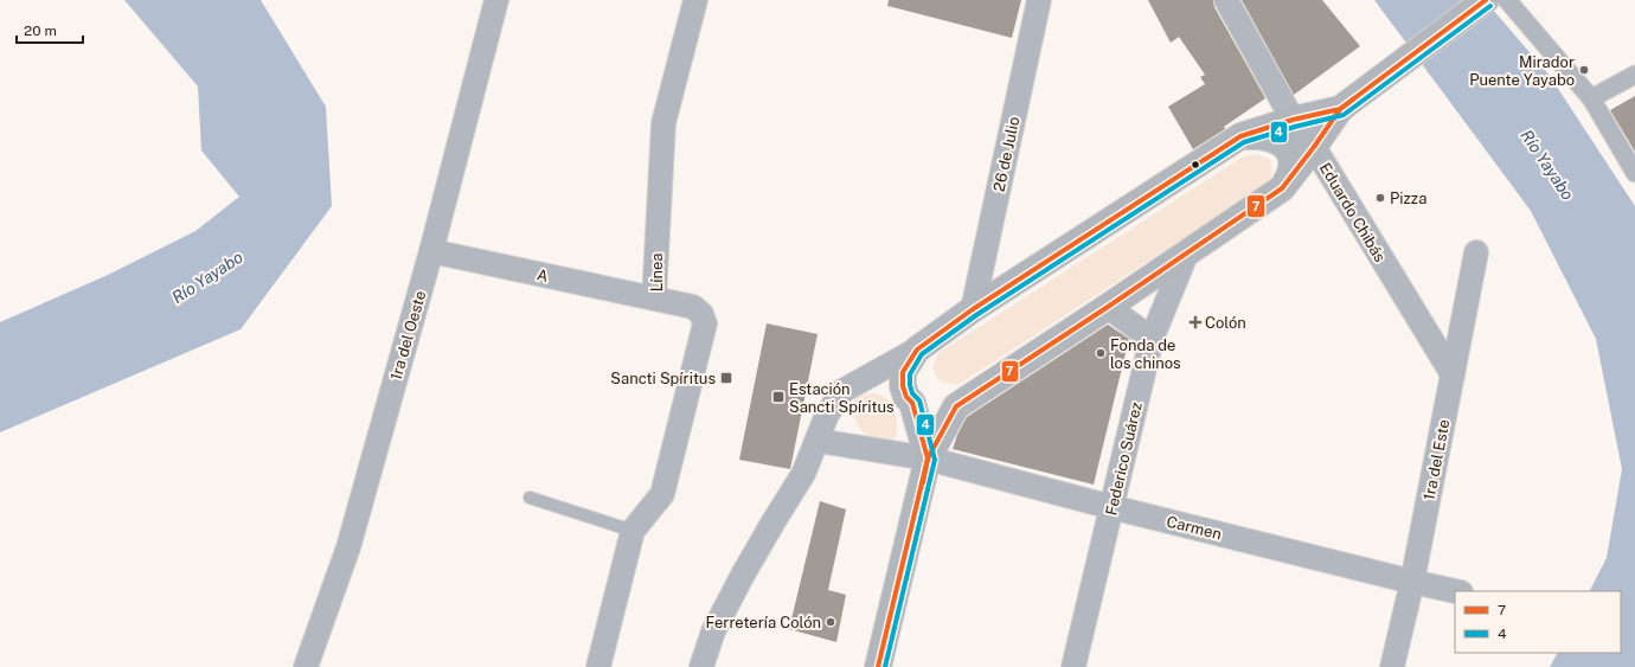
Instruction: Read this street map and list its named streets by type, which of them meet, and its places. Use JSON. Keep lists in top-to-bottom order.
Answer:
{
  "streets": {
    "street": [
      "26 de Julio",
      "Eduardo Chibás",
      "Línea",
      "A",
      "1ra del Oeste",
      "Federico Suárez",
      "1ra del Este",
      "Carmen"
    ]
  },
  "crossings": [
    ["Eduardo Chibás", "1ra del Este"],
    ["Línea", "A"],
    ["A", "1ra del Oeste"],
    ["Federico Suárez", "Carmen"],
    ["1ra del Este", "Carmen"]
  ],
  "water": ["Río Yayabo"],
  "places": {
    "other": [
      "Mirador Puente Yayabo",
      "Pizza",
      "Fonda de los chinos",
      "Ferretería Colón"
    ],
    "health": ["Colón"],
    "transit": ["Sancti Spíritus", "Estación Sancti Spíritus"]
  },
  "lines": ["transit line 7", "transit line 4"],
  "legend": ["7", "4"],
  "scale_bar": "20 m"
}
